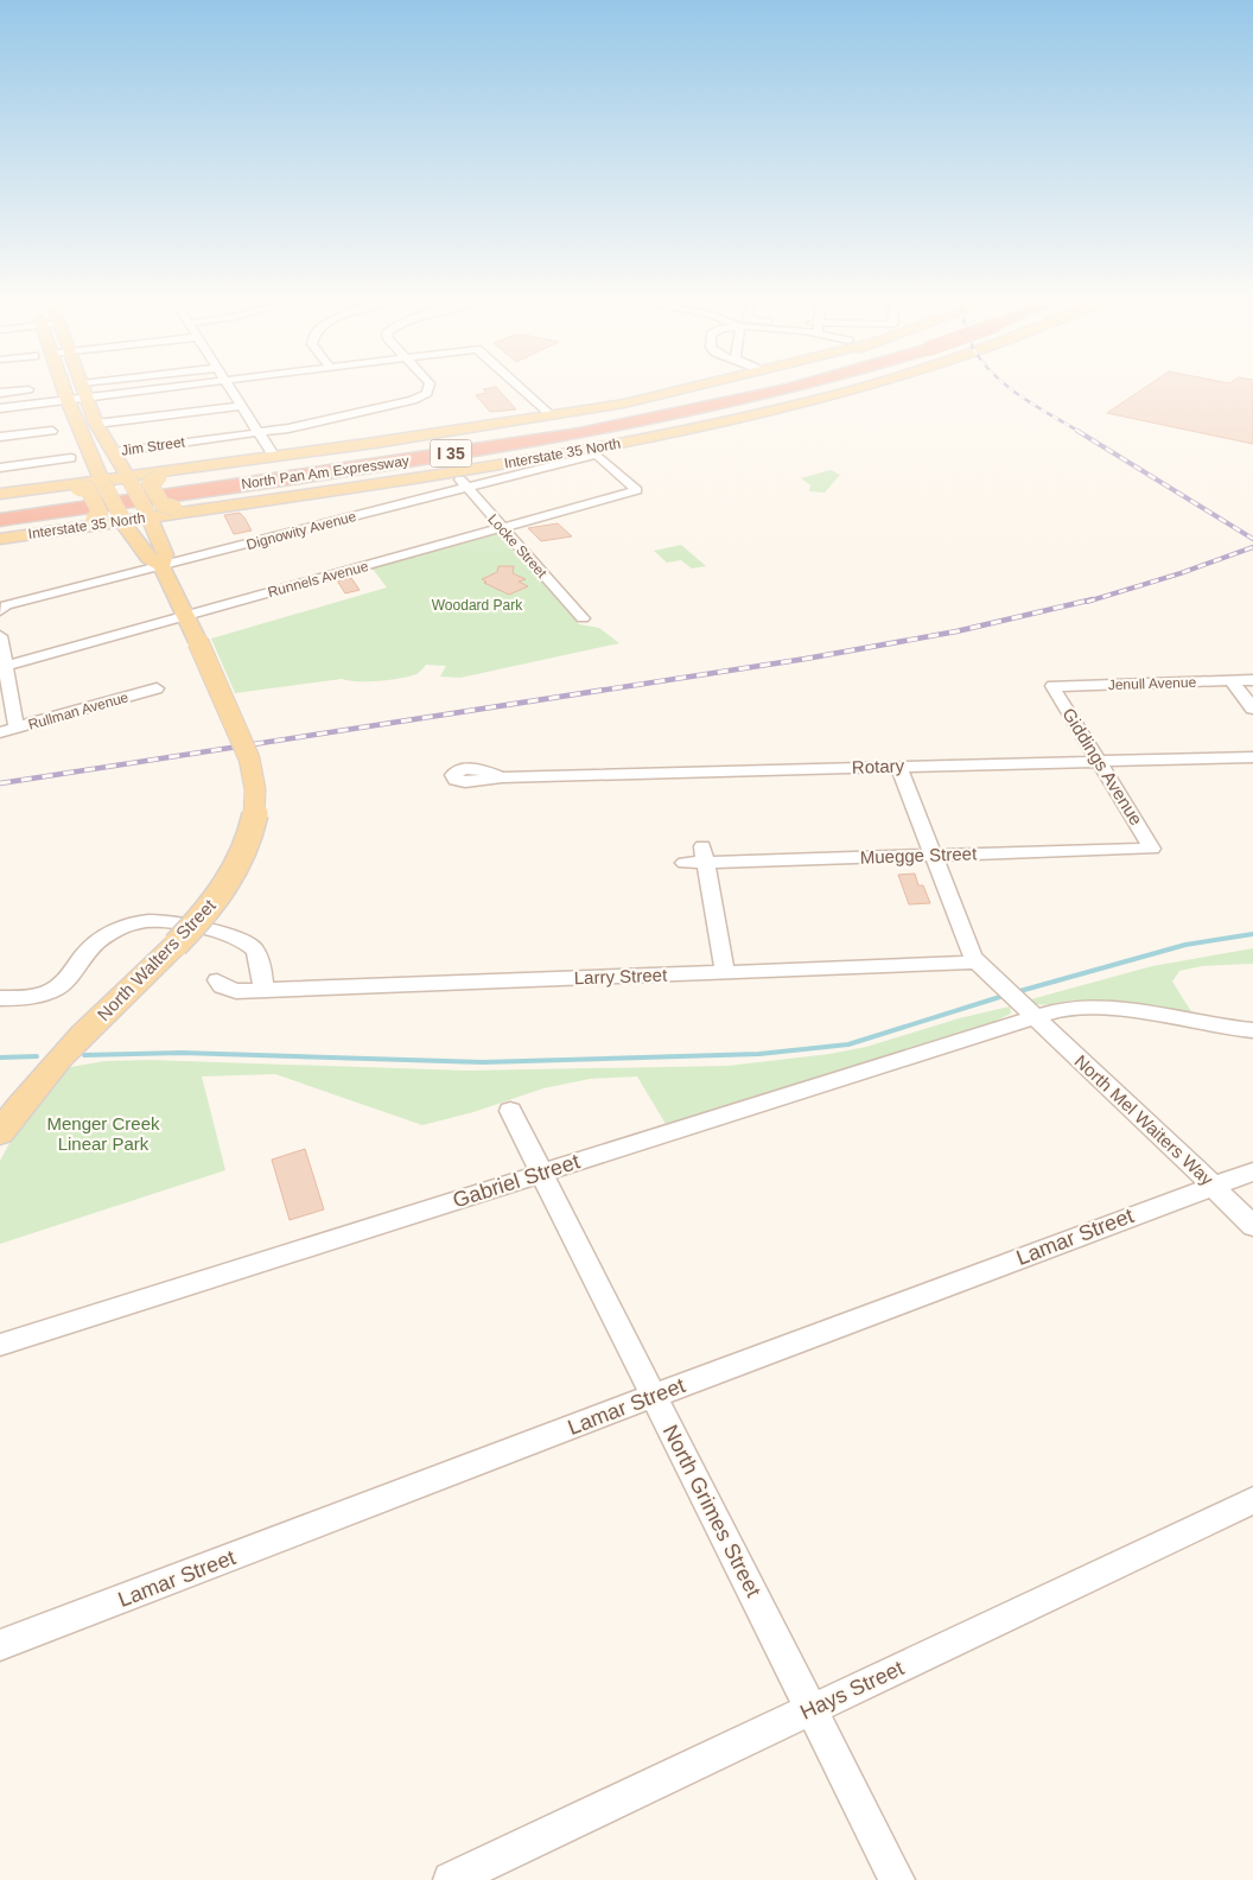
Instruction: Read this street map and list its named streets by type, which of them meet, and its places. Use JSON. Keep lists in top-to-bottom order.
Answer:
{
  "streets": {
    "highway": ["I 35", "North Pan Am Expressway"],
    "main road": ["Interstate 35 North", "North Walters Street"],
    "street": [
      "Jim Street",
      "Dignowity Avenue",
      "Locke Street",
      "Runnels Avenue",
      "Jenull Avenue",
      "Rullman Avenue",
      "Rotary",
      "Giddings Avenue",
      "Muegge Street",
      "Larry Street",
      "North Mel Waiters Way",
      "Gabriel Street",
      "Lamar Street",
      "North Grimes Street",
      "Hays Street"
    ]
  },
  "crossings": [
    ["Jim Street", "North Walters Street"],
    ["Interstate 35 North", "Dignowity Avenue"],
    ["Interstate 35 North", "Locke Street"],
    ["Interstate 35 North", "Runnels Avenue"],
    ["Interstate 35 North", "North Walters Street"],
    ["Dignowity Avenue", "Locke Street"],
    ["Dignowity Avenue", "Runnels Avenue"],
    ["Dignowity Avenue", "North Walters Street"],
    ["Locke Street", "Runnels Avenue"],
    ["Runnels Avenue", "North Walters Street"],
    ["Jenull Avenue", "Giddings Avenue"],
    ["Rotary", "Giddings Avenue"],
    ["Giddings Avenue", "Muegge Street"],
    ["Larry Street", "North Mel Waiters Way"],
    ["North Mel Waiters Way", "Gabriel Street"],
    ["North Mel Waiters Way", "Lamar Street"],
    ["Gabriel Street", "North Grimes Street"],
    ["Lamar Street", "North Grimes Street"],
    ["North Grimes Street", "Hays Street"]
  ],
  "parks": ["Woodard Park", "Menger Creek Linear Park"]
}
